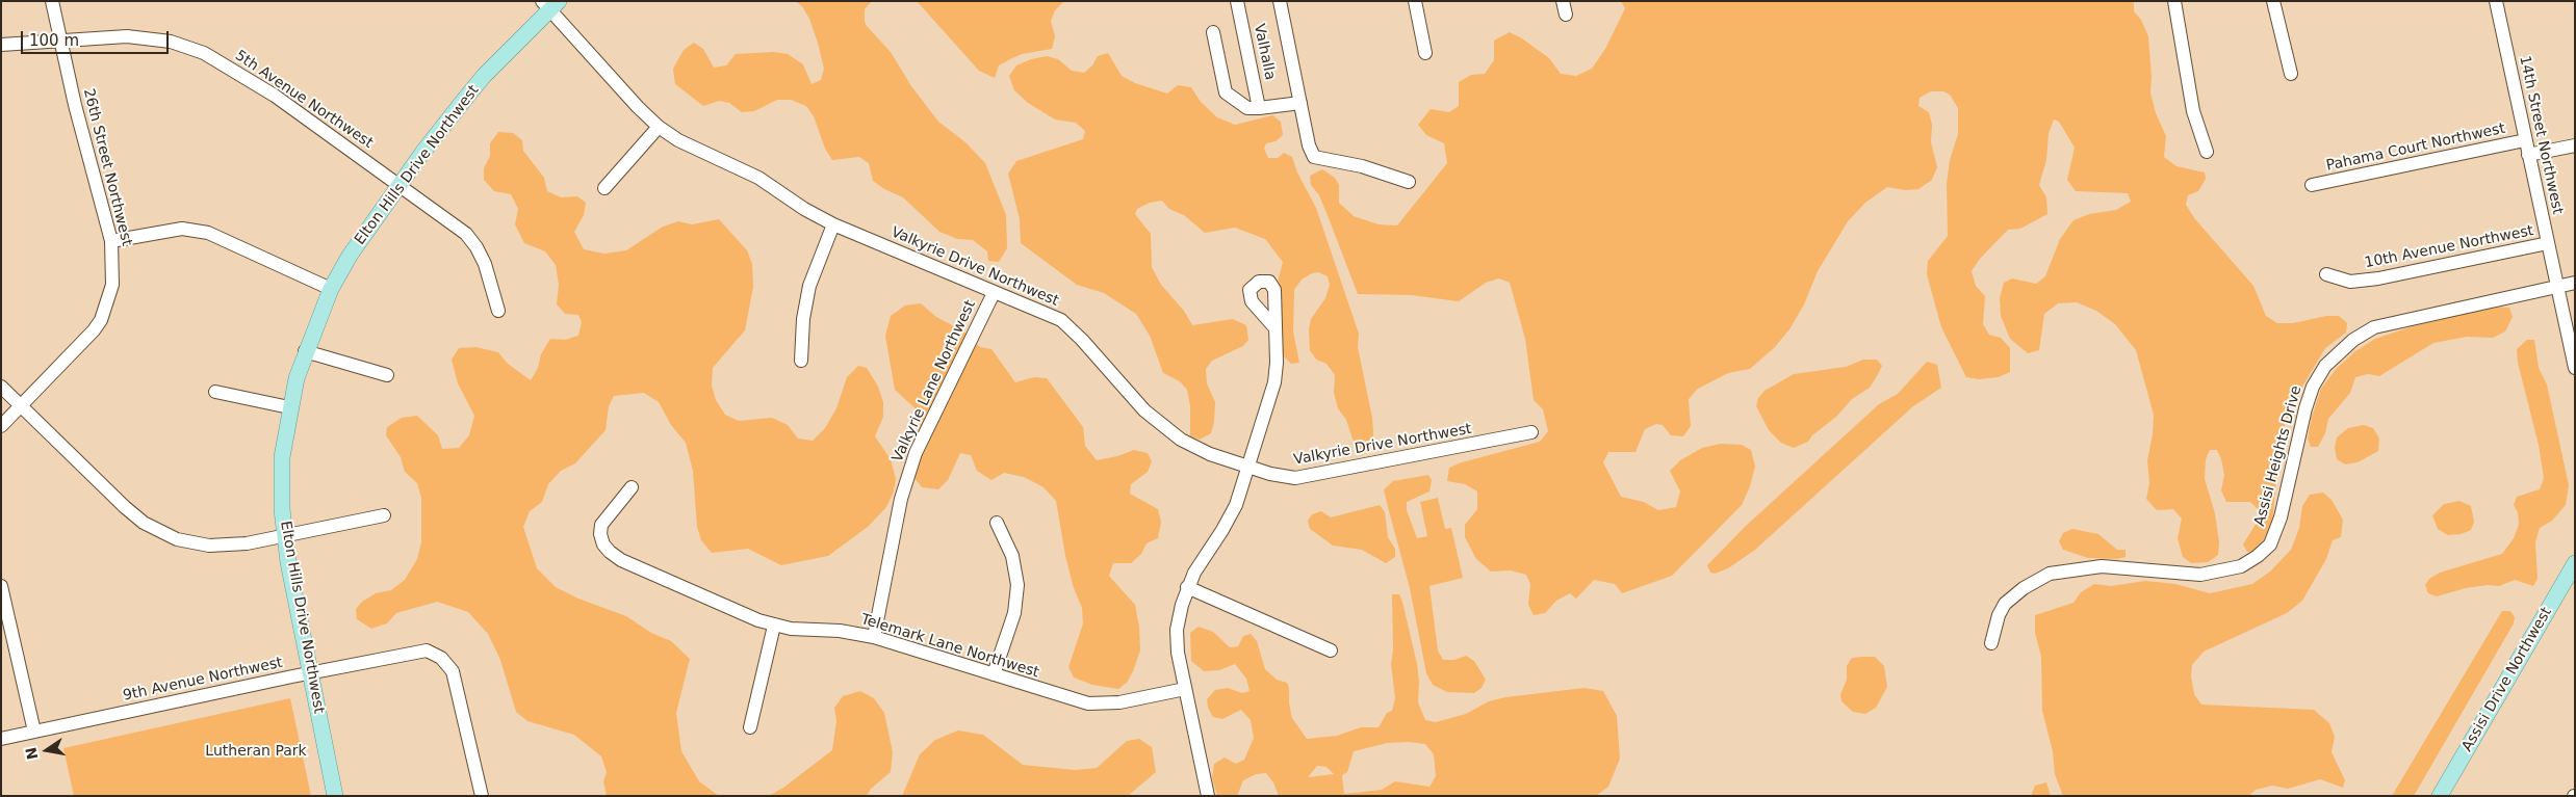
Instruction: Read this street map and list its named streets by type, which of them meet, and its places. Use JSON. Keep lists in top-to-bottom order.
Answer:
{
  "streets": {
    "main road": ["Elton Hills Drive Northwest", "Assisi Drive Northwest"],
    "street": [
      "Valhalla",
      "5th Avenue Northwest",
      "14th Street Northwest",
      "Pahama Court Northwest",
      "26th Street Northwest",
      "10th Avenue Northwest",
      "Valkyrie Drive Northwest",
      "Valkyrie Lane Northwest",
      "Assisi Heights Drive",
      "Telemark Lane Northwest",
      "9th Avenue Northwest"
    ]
  },
  "crossings": [
    ["5th Avenue Northwest", "Elton Hills Drive Northwest"],
    ["5th Avenue Northwest", "26th Street Northwest"],
    ["14th Street Northwest", "Pahama Court Northwest"],
    ["14th Street Northwest", "10th Avenue Northwest"],
    ["14th Street Northwest", "Assisi Heights Drive"],
    ["Elton Hills Drive Northwest", "Valkyrie Drive Northwest"],
    ["Elton Hills Drive Northwest", "9th Avenue Northwest"],
    ["Valkyrie Drive Northwest", "Valkyrie Lane Northwest"],
    ["Valkyrie Lane Northwest", "Telemark Lane Northwest"]
  ],
  "parks": ["Lutheran Park"],
  "scale_bar": "100 m",
  "north": "left"
}
